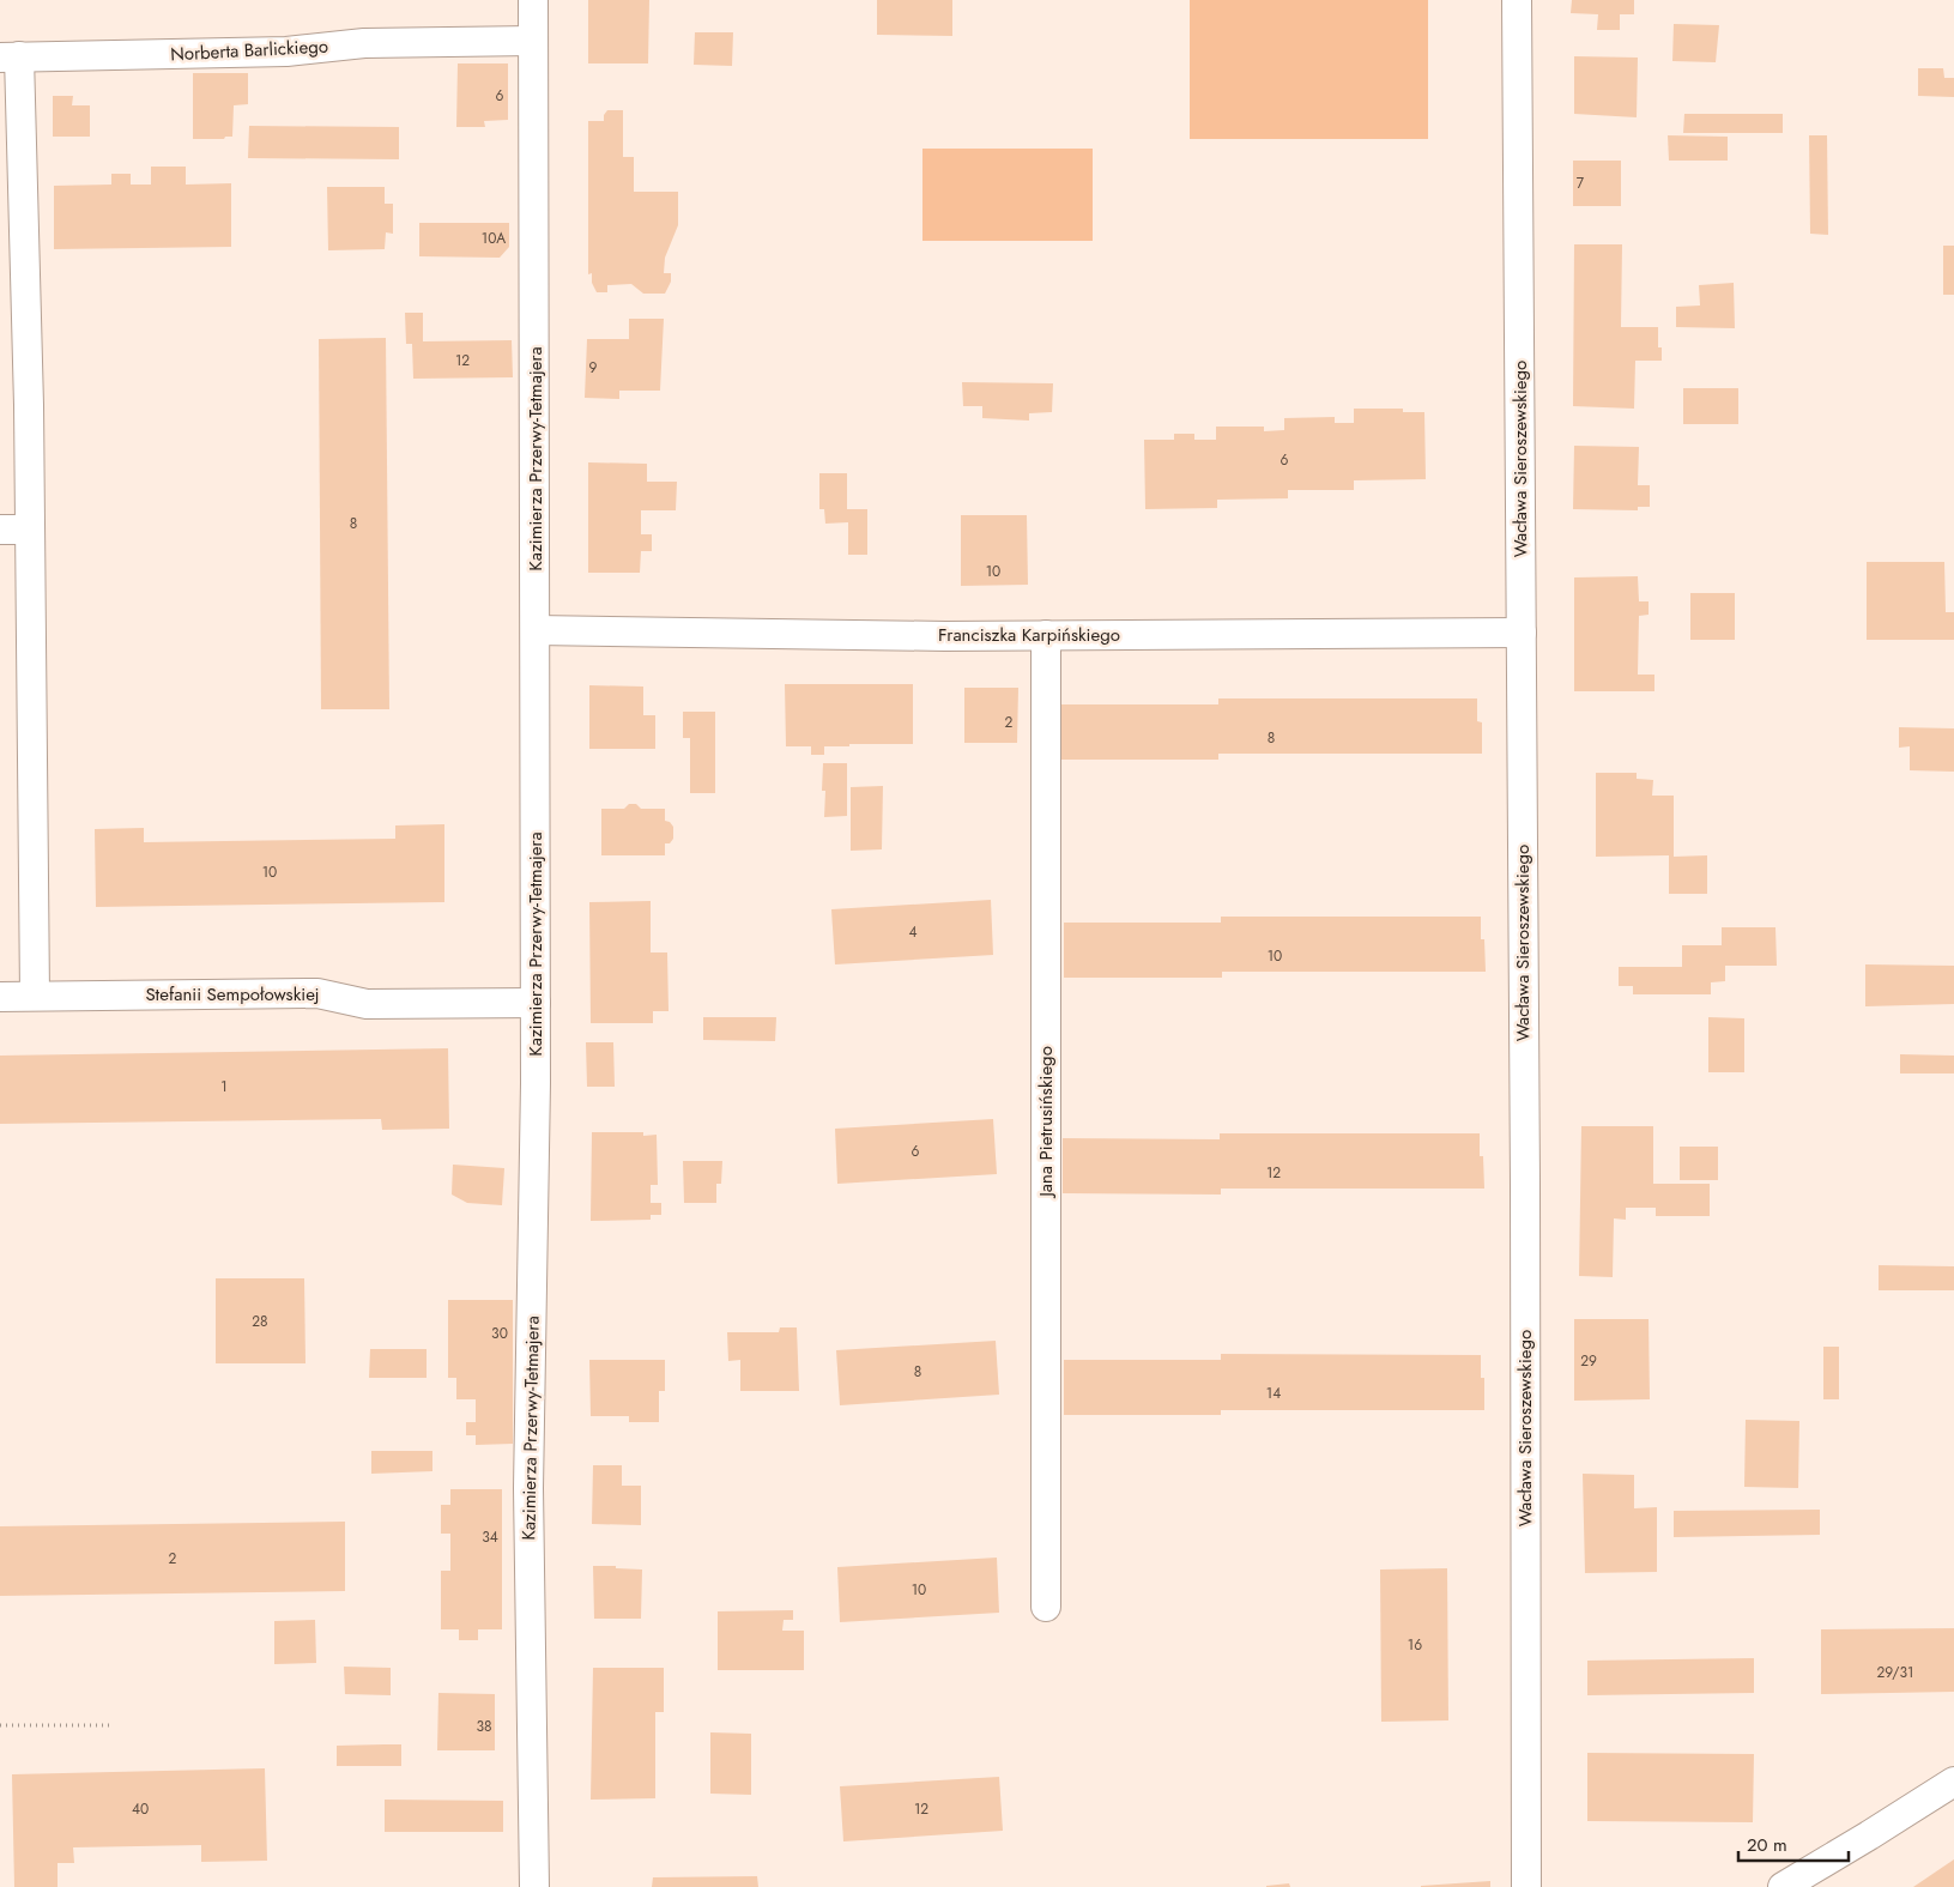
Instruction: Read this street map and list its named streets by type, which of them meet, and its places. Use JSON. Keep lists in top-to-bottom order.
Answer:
{
  "streets": {
    "street": [
      "Norberta Barlickiego",
      "Kazimierza Przerwy-Tetmajera",
      "Wacława Sieroszewskiego",
      "Franciszka Karpińskiego",
      "Stefanii Sempołowskiej",
      "Jana Pietrusińskiego"
    ]
  },
  "crossings": [
    ["Norberta Barlickiego", "Kazimierza Przerwy-Tetmajera"],
    ["Kazimierza Przerwy-Tetmajera", "Franciszka Karpińskiego"],
    ["Kazimierza Przerwy-Tetmajera", "Stefanii Sempołowskiej"],
    ["Wacława Sieroszewskiego", "Franciszka Karpińskiego"],
    ["Franciszka Karpińskiego", "Jana Pietrusińskiego"]
  ],
  "house_numbers": [
    "6",
    "7",
    "10A",
    "12",
    "9",
    "6",
    "8",
    "10",
    "2",
    "8",
    "10",
    "4",
    "10",
    "1",
    "6",
    "12",
    "28",
    "30",
    "29",
    "8",
    "14",
    "34",
    "2",
    "10",
    "16",
    "29/31",
    "38",
    "40",
    "12"
  ],
  "scale_bar": "20 m"
}
